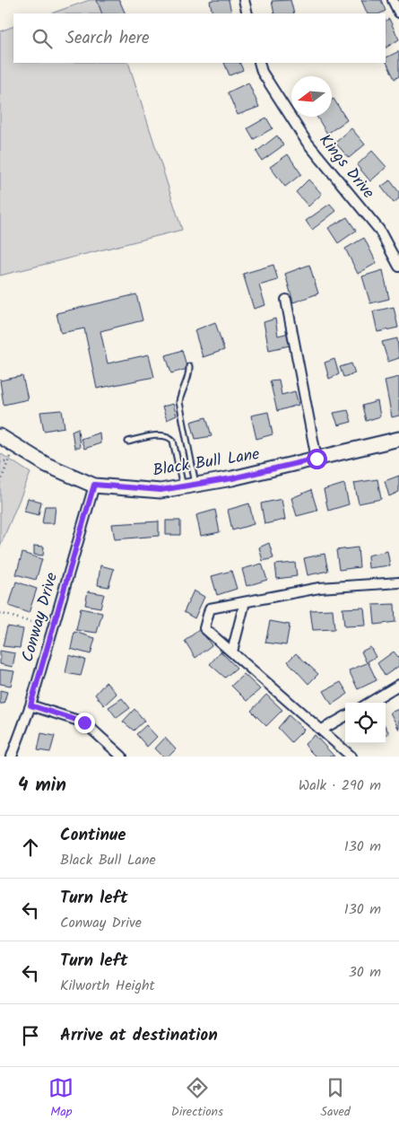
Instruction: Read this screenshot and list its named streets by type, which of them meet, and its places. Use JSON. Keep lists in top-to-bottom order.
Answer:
{
  "streets": {
    "street": ["Kings Drive", "Black Bull Lane", "Conway Drive"]
  },
  "crossings": [
    ["Black Bull Lane", "Conway Drive"]
  ],
  "north": "left",
  "page": {
    "search": "Search here",
    "heading": ["4 min", "Walk · 290 m"],
    "list": [
      ["Continue", "Black Bull Lane", "130 m"],
      ["Turn left", "Conway Drive", "130 m"],
      ["Turn left", "Kilworth Height", "30 m"],
      "Arrive at destination"
    ],
    "nav": ["Map", "Directions", "Saved"]
  }
}
